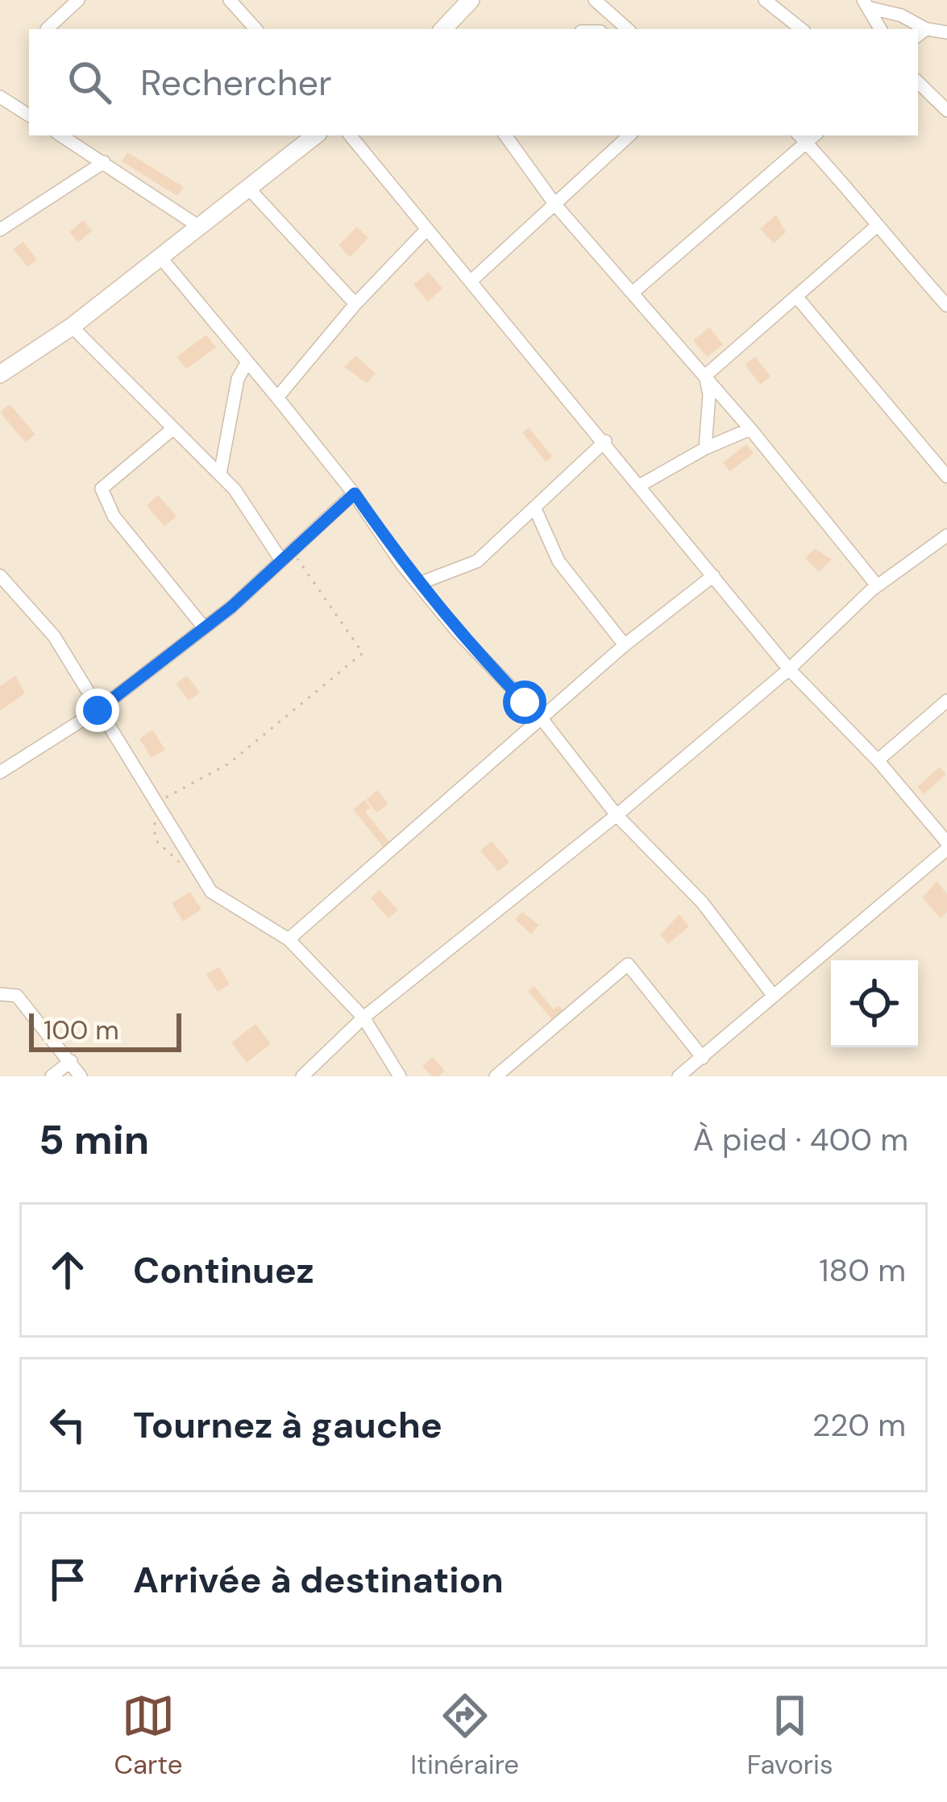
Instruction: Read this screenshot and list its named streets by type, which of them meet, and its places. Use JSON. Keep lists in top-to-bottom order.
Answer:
{
  "scale_bar": "100 m",
  "page": {
    "search": "Rechercher",
    "scale": "100 m",
    "heading": ["5 min", "À pied · 400 m"],
    "list": [
      ["Continuez", "180 m"],
      ["Tournez à gauche", "220 m"],
      "Arrivée à destination"
    ],
    "nav": ["Carte", "Itinéraire", "Favoris"]
  }
}
